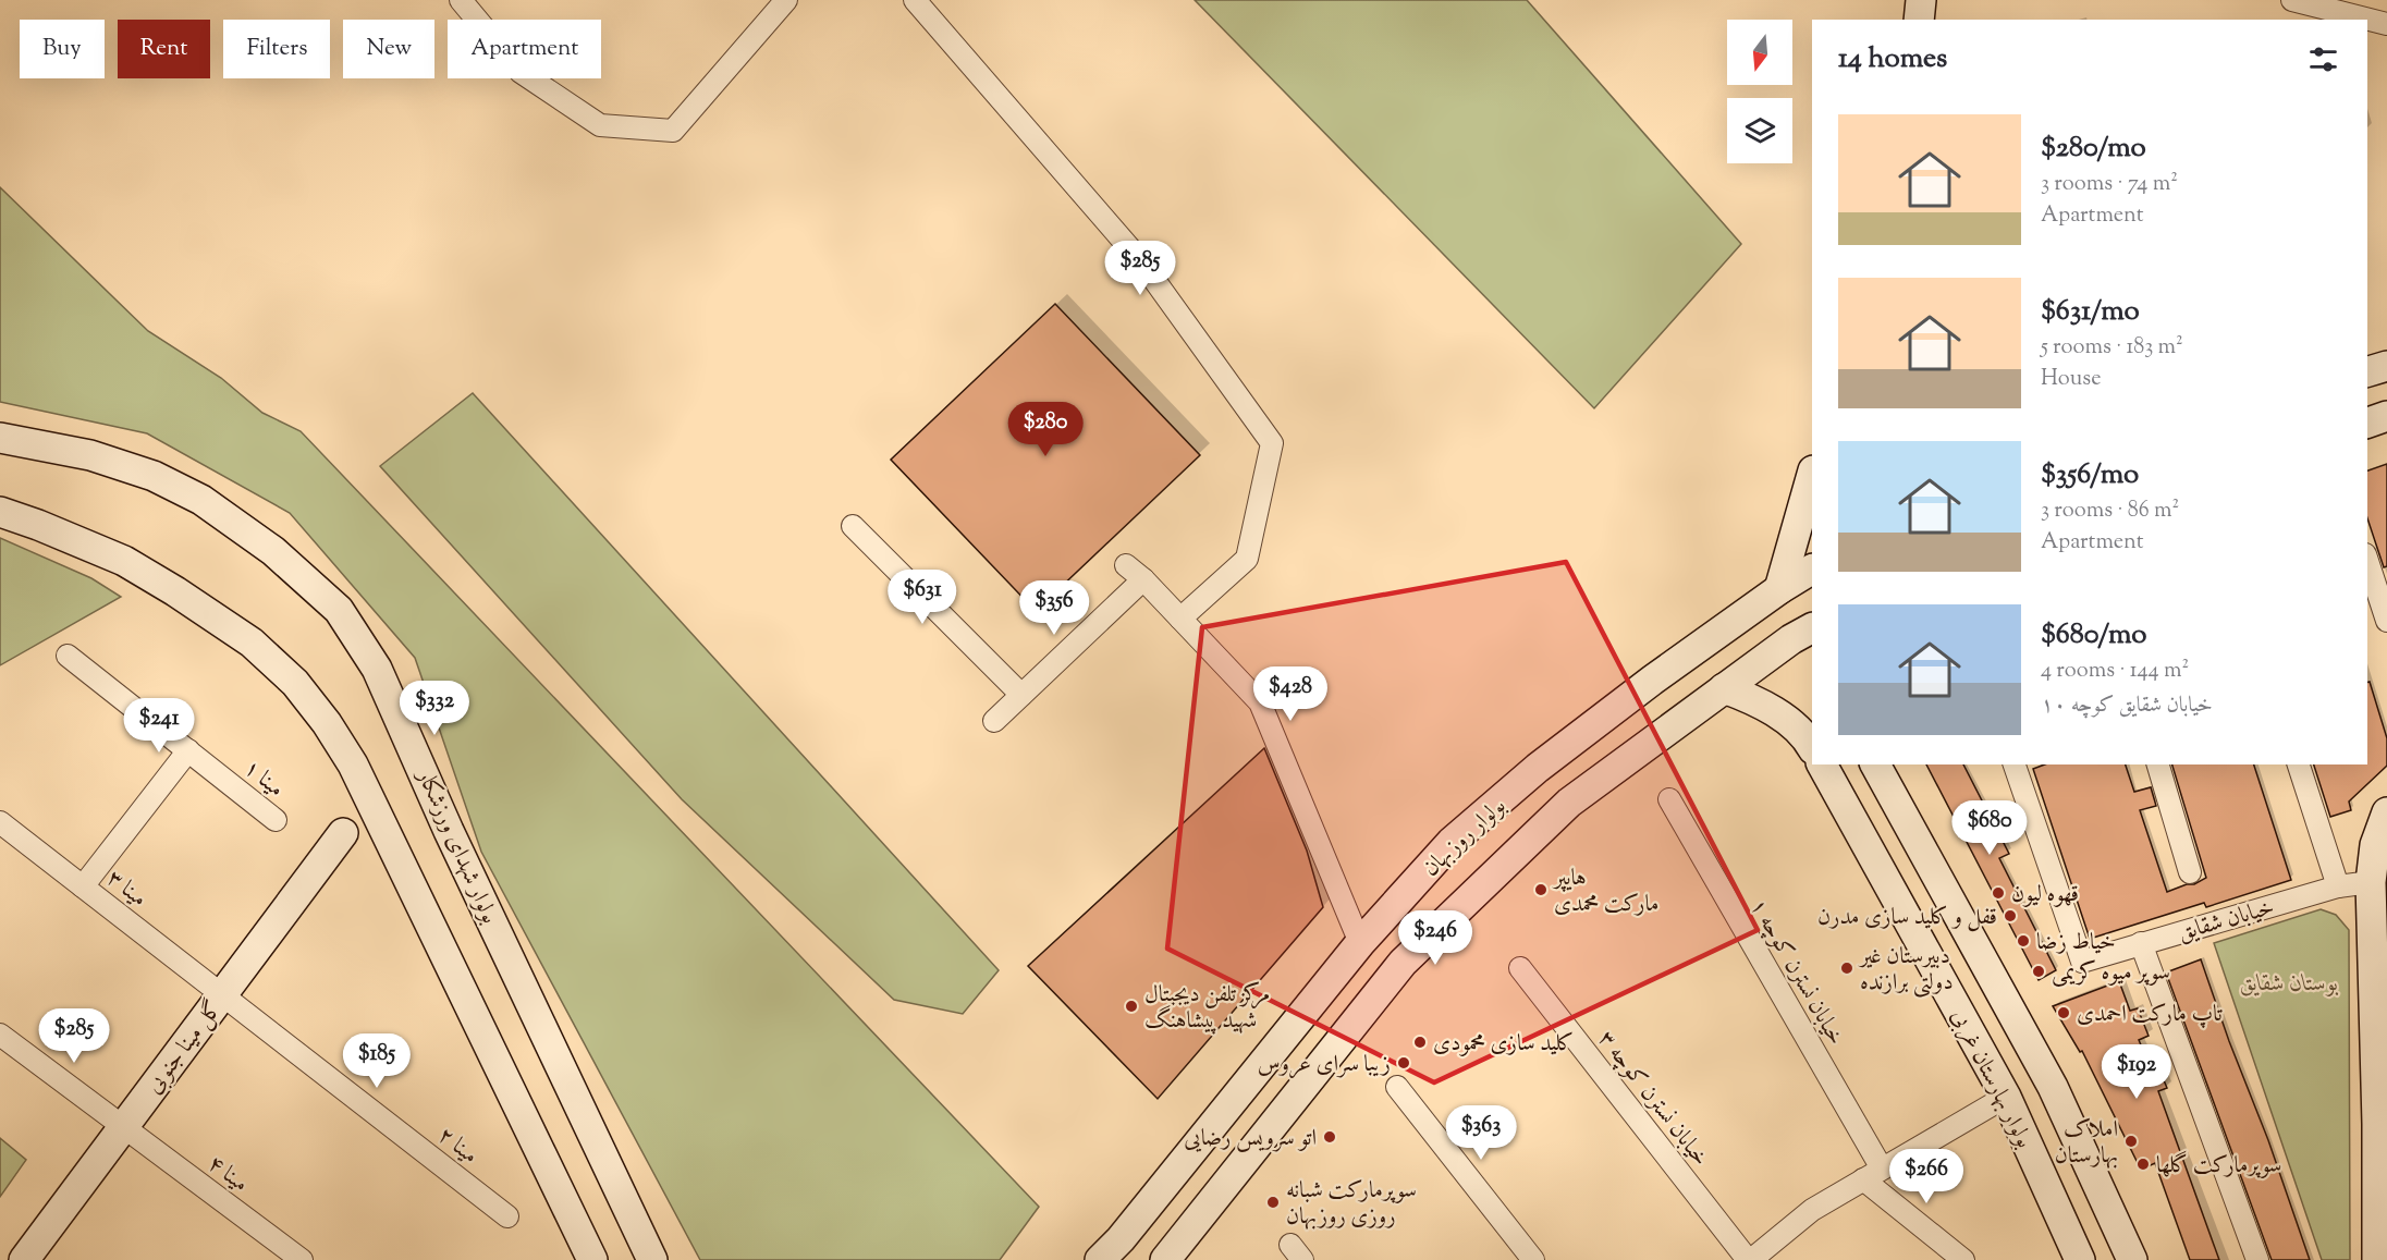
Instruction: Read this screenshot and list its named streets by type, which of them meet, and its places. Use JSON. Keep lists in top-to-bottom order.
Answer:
{
  "streets": {
    "main road": [
      "بولوار روزبهان",
      "بولوار شهدای ورزشکار",
      "گل مینا جنوبی",
      "بولوار بهارستان غربی"
    ],
    "street": [
      "مینا ۱",
      "مینا ۳",
      "خیابان شقایق",
      "خیابان نسترن کوچه ۱",
      "خیابان نسترن کوچه ۳",
      "مینا ۲",
      "مینا ۴"
    ]
  },
  "crossings": [
    ["مینا ۳", "گل مینا جنوبی"],
    ["مینا ۳", "مینا ۲"],
    ["گل مینا جنوبی", "مینا ۲"],
    ["گل مینا جنوبی", "مینا ۴"]
  ],
  "parks": ["بوستان شقایق"],
  "places": [
    "هایپر مارکت محمدی",
    "قهوه لیون",
    "قفل و کلید سازی مدرن",
    "خیاط زضا",
    "دبیرستان غیر دولتی برازنده",
    "سوپر میوه کریمی",
    "مرکز تلفن دیجیتال شهید پیشاهنگ",
    "تاپ مارکت احمدی",
    "کلید سازی محمودی",
    "زیبا سرای عروس",
    "اتو سرویس رضایی",
    "املاک بهارستان",
    "سوپرمارکت گلها",
    "سوپرمارکت شبانه روزی روزبهان"
  ],
  "north": "bottom",
  "page": {
    "chip": [
      "Buy",
      "Rent",
      "Filters",
      "New",
      "Apartment"
    ],
    "heading": "14 homes",
    "list": [
      {
        "name": "$280/mo",
        "note": "3 rooms · 74 m² · Apartment"
      },
      {
        "name": "$631/mo",
        "note": "5 rooms · 183 m² · House"
      },
      {
        "name": "$356/mo",
        "note": "3 rooms · 86 m² · Apartment"
      },
      {
        "name": "$680/mo",
        "note": "4 rooms · 144 m² · خیابان شقایق کوچه ۱۰"
      }
    ],
    "price": [
      "$285",
      "$280",
      "$631",
      "$356",
      "$428",
      "$332",
      "$241",
      "$680",
      "$246",
      "$285",
      "$185",
      "$192",
      "$363",
      "$266"
    ]
  }
}
